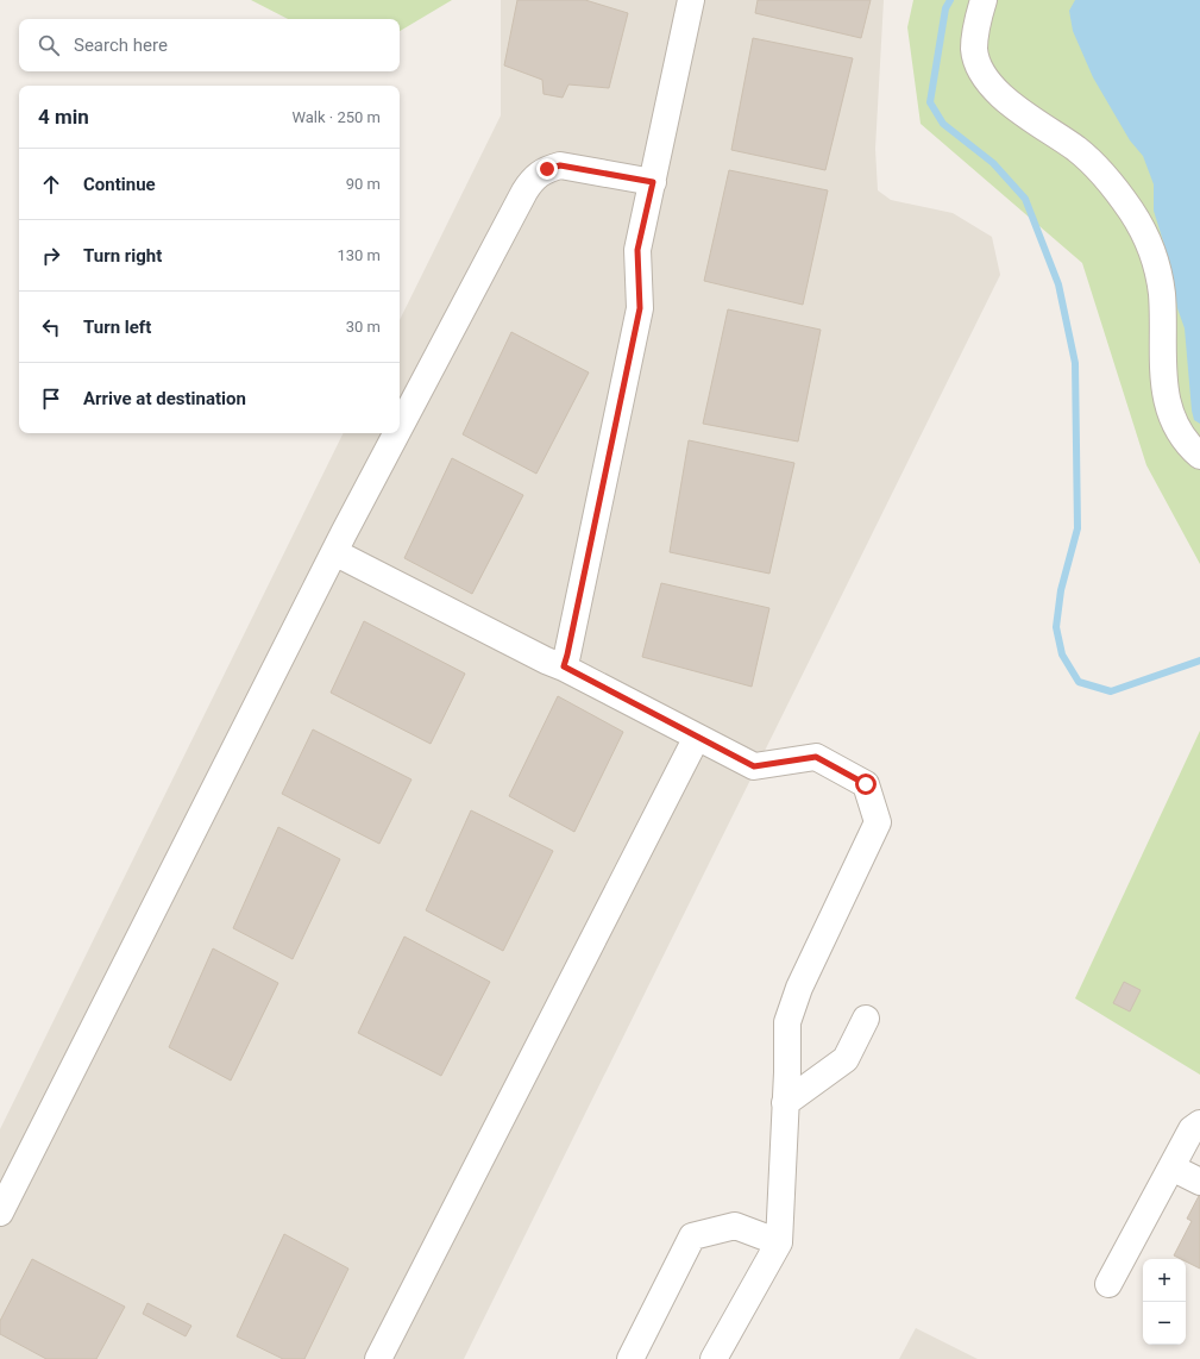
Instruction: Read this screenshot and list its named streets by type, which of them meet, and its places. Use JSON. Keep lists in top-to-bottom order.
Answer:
{
  "page": {
    "search": "Search here",
    "heading": ["4 min", "Walk · 250 m"],
    "list": [
      ["Continue", "90 m"],
      ["Turn right", "130 m"],
      ["Turn left", "30 m"],
      "Arrive at destination"
    ],
    "map_buttons": ["+", "−"]
  }
}
